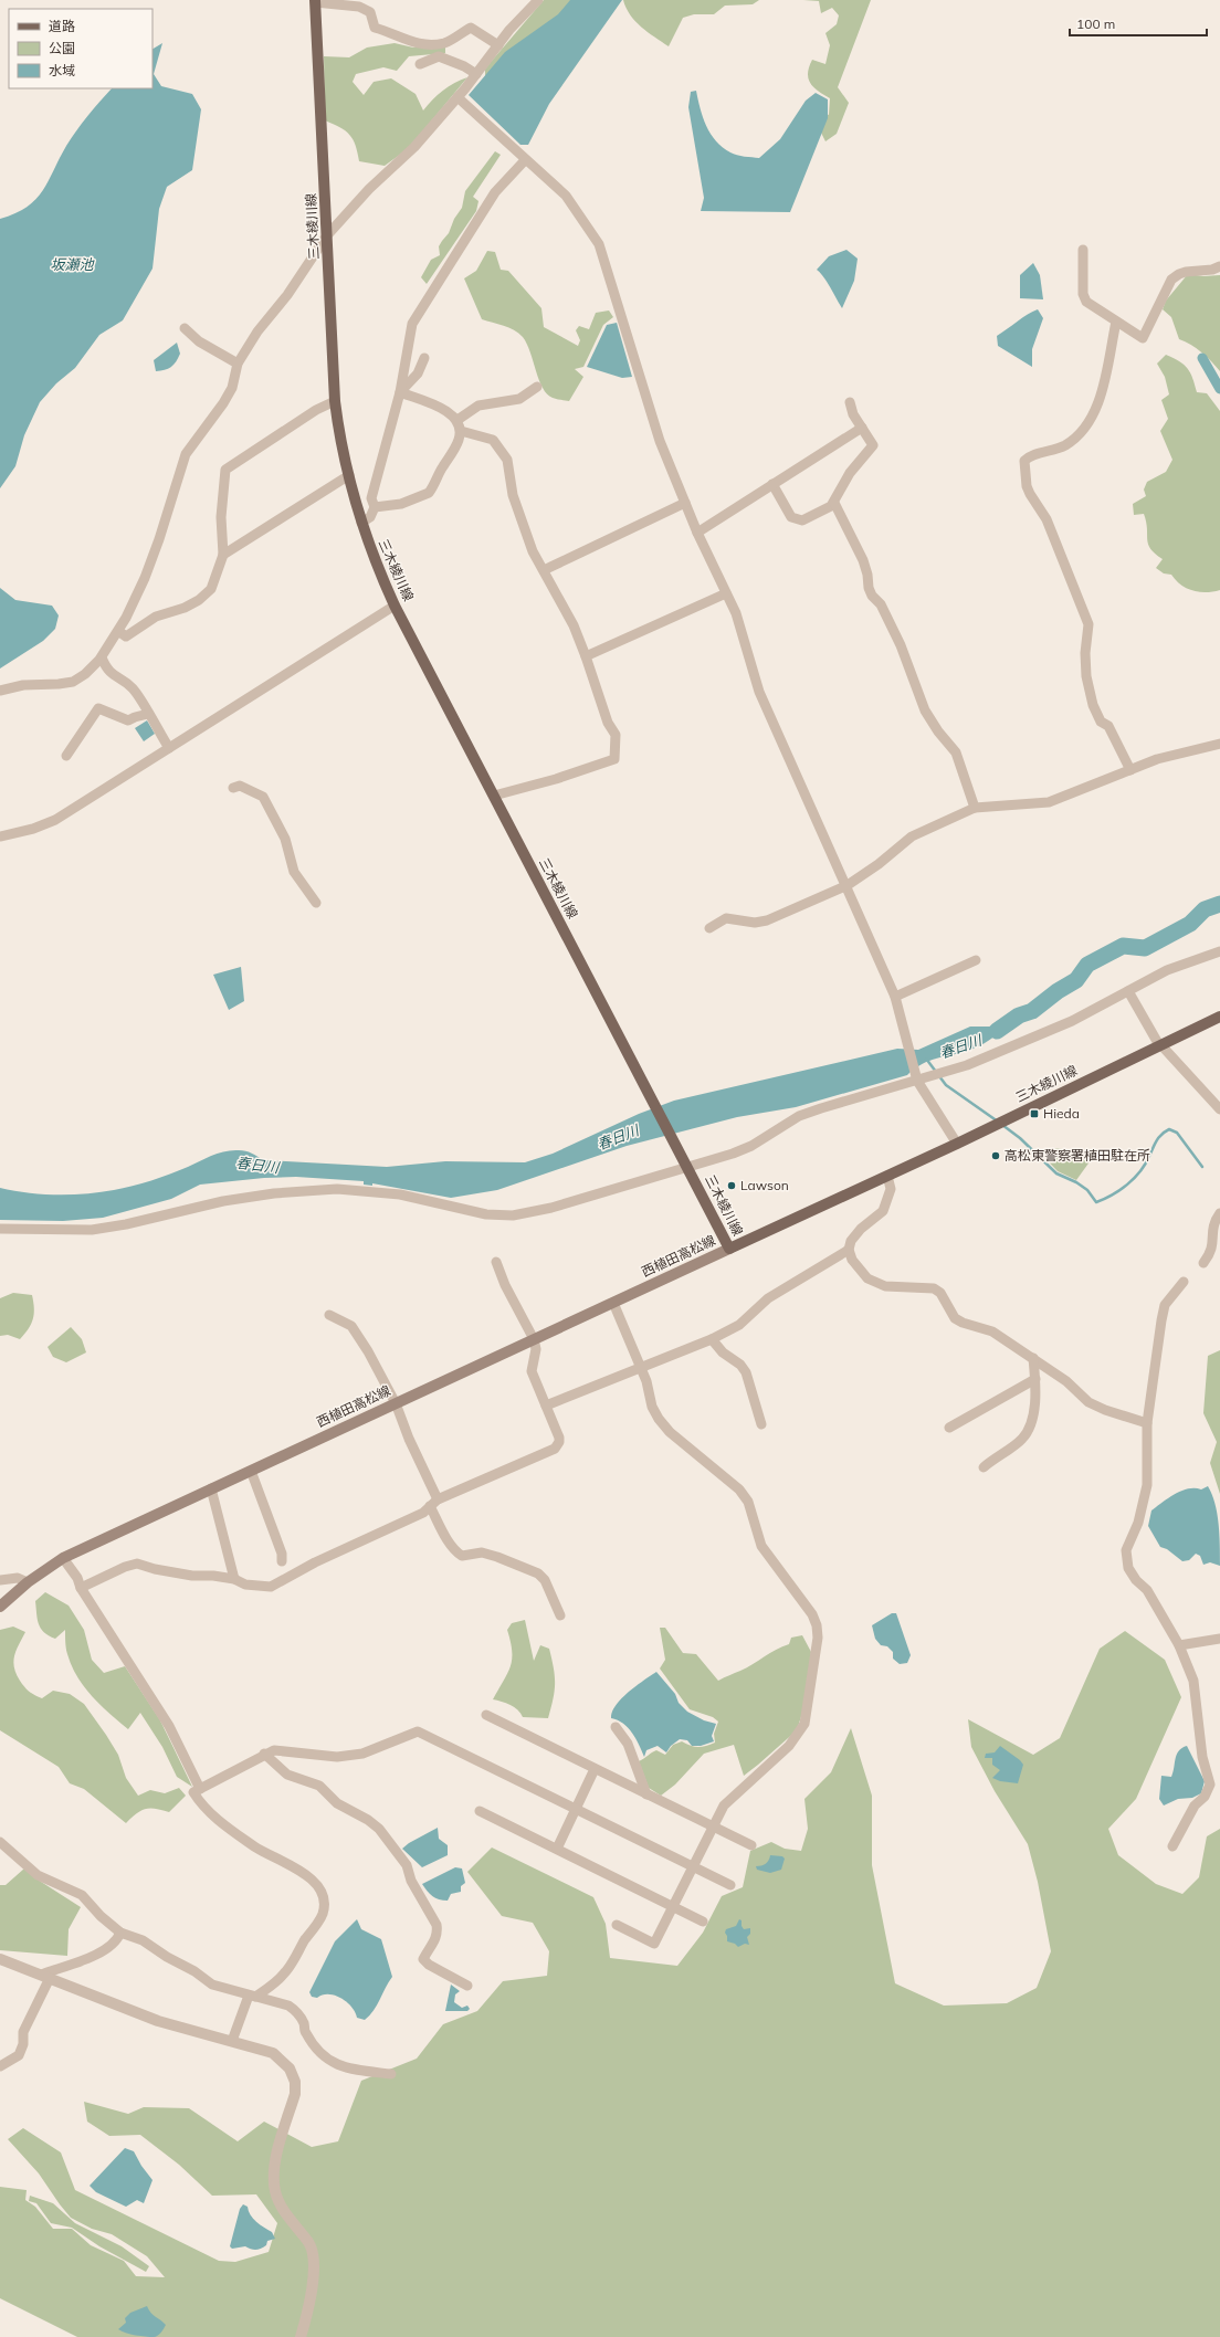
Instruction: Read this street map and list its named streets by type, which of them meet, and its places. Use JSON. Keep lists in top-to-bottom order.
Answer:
{
  "streets": {
    "main road": ["三木綾川線", "西植田高松線"]
  },
  "crossings": [
    ["三木綾川線", "西植田高松線"]
  ],
  "water": ["坂瀬池", "春日川"],
  "places": {
    "transit": ["Hieda"],
    "other": ["高松東警察署植田駐在所", "Lawson"]
  },
  "legend": ["道路", "公園", "水域"],
  "scale_bar": "100 m"
}
